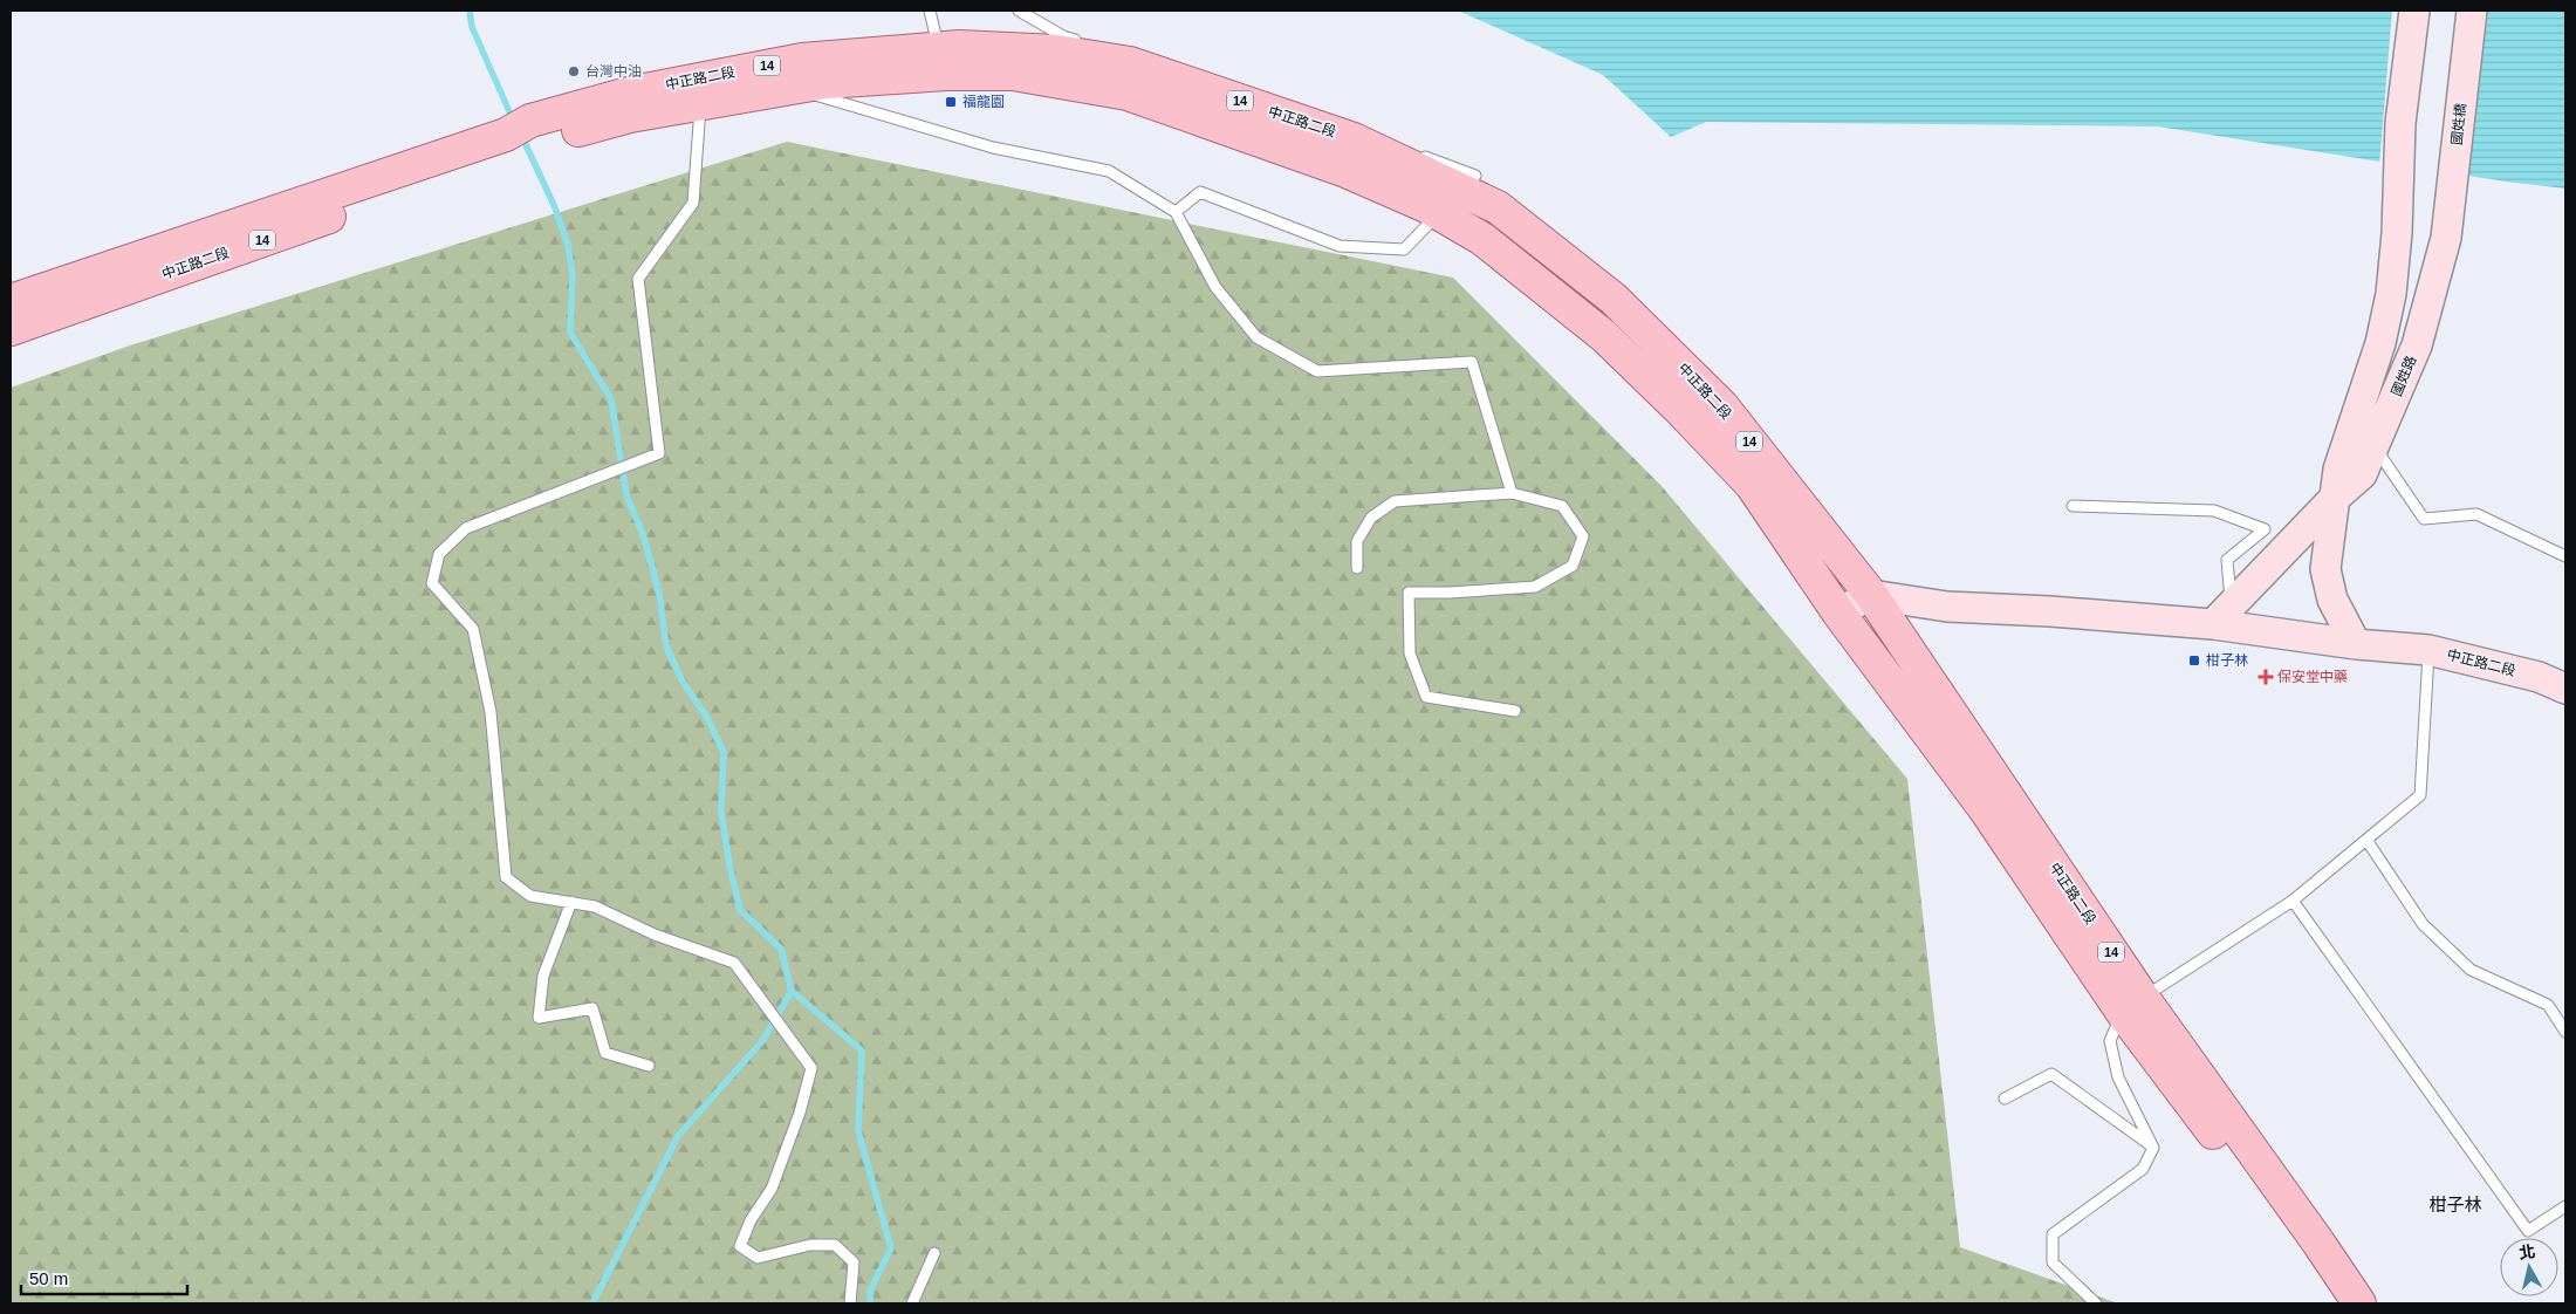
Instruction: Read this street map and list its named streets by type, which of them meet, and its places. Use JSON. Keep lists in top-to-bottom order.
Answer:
{
  "streets": {
    "main road": [
      "14",
      "中正路二段",
      "國姓橋",
      "國姓路"
    ]
  },
  "crossings": [
    ["中正路二段", "國姓路"],
    ["國姓橋", "國姓路"]
  ],
  "districts": ["柑子林"],
  "places": {
    "other": ["台灣中油"],
    "transit": ["福龍園", "柑子林"],
    "health": ["保安堂中藥"]
  },
  "scale_bar": "50 m",
  "north": "top"
}
